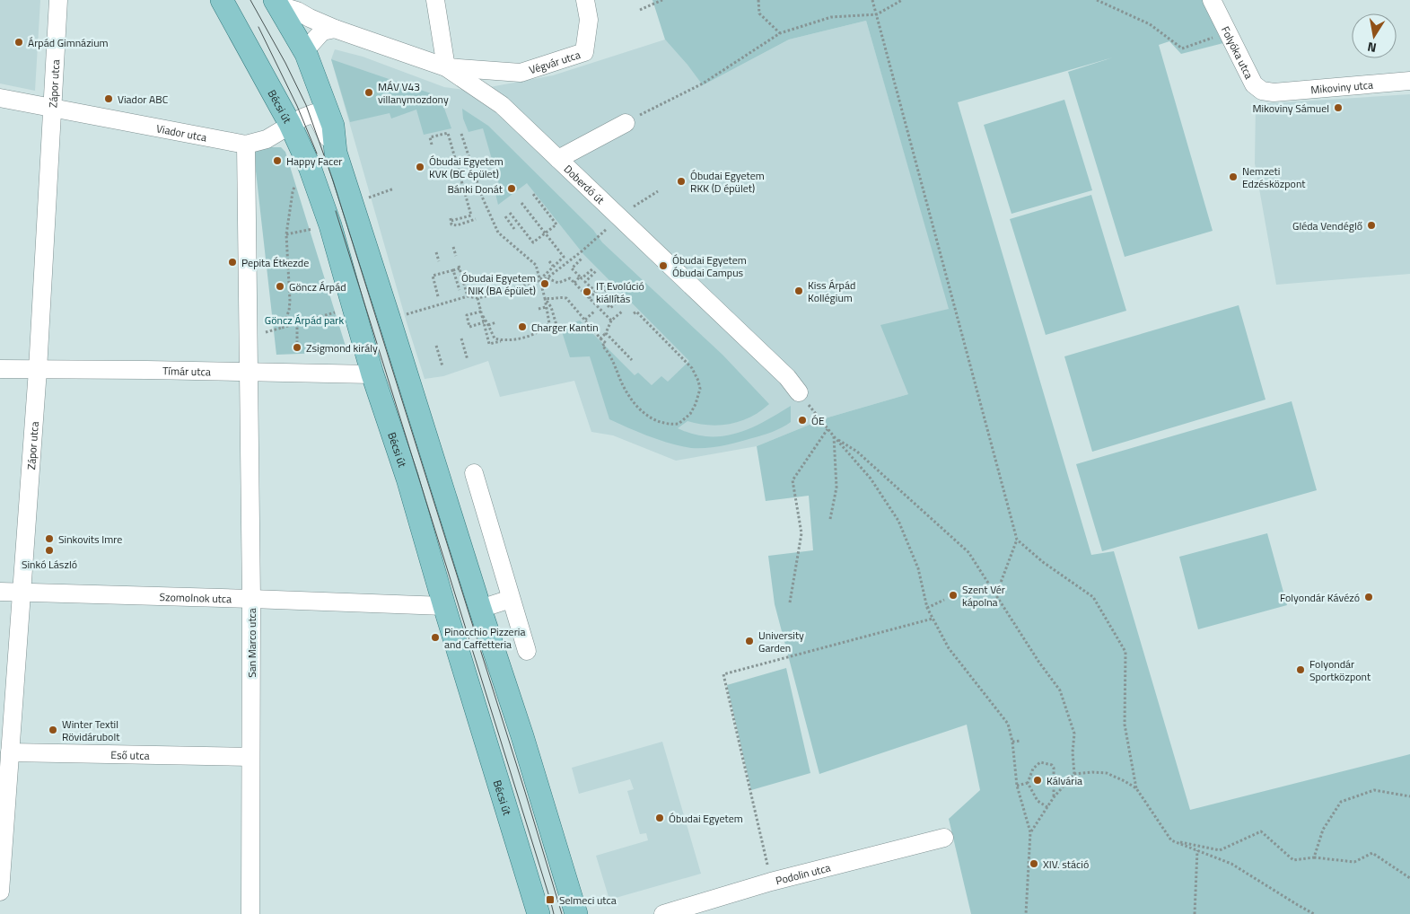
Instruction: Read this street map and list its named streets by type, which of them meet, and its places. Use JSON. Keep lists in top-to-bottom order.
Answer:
{
  "streets": {
    "main road": ["Bécsi út"],
    "street": [
      "Folyóka utca",
      "Végvár utca",
      "Zápor utca",
      "Mikoviny utca",
      "Viador utca",
      "Doberdó út",
      "Tímár utca",
      "Szomolnok utca",
      "San Marco utca",
      "Eső utca",
      "Podolin utca"
    ]
  },
  "crossings": [
    ["Folyóka utca", "Mikoviny utca"],
    ["Végvár utca", "Doberdó út"],
    ["Zápor utca", "Viador utca"],
    ["Zápor utca", "Tímár utca"],
    ["Zápor utca", "Szomolnok utca"],
    ["Zápor utca", "Eső utca"],
    ["Bécsi út", "Viador utca"],
    ["Bécsi út", "Tímár utca"],
    ["Bécsi út", "Szomolnok utca"],
    ["Tímár utca", "San Marco utca"],
    ["Szomolnok utca", "San Marco utca"],
    ["San Marco utca", "Eső utca"]
  ],
  "parks": ["Göncz Árpád park"],
  "places": {
    "other": [
      "Árpád Gimnázium",
      "MÁV V43 villanymozdony",
      "Viador ABC",
      "Mikoviny Sámuel",
      "Happy Facer",
      "Óbudai Egyetem KVK (BC épület)",
      "Nemzeti Edzésközpont",
      "Óbudai Egyetem RKK (D épület)",
      "Bánki Donát",
      "Gléda Vendéglő",
      "Pepita Étkezde",
      "Óbudai Egyetem Óbudai Campus",
      "Óbudai Egyetem NIK (BA épület)",
      "Göncz Árpád",
      "Kiss Árpád Kollégium",
      "IT Evolúció kiállítás",
      "Charger Kantin",
      "Zsigmond király",
      "ÓE",
      "Sinkovits Imre",
      "Sinkó László",
      "Szent Vér kápolna",
      "Folyondár Kávézó",
      "Pinocchio Pizzeria and Caffetteria",
      "University Garden",
      "Folyondár Sportközpont",
      "Winter Textil Rövidárubolt",
      "Kálvária",
      "Óbudai Egyetem",
      "XIV. stáció"
    ],
    "transit": ["Selmeci utca"]
  },
  "north": "bottom"
}
